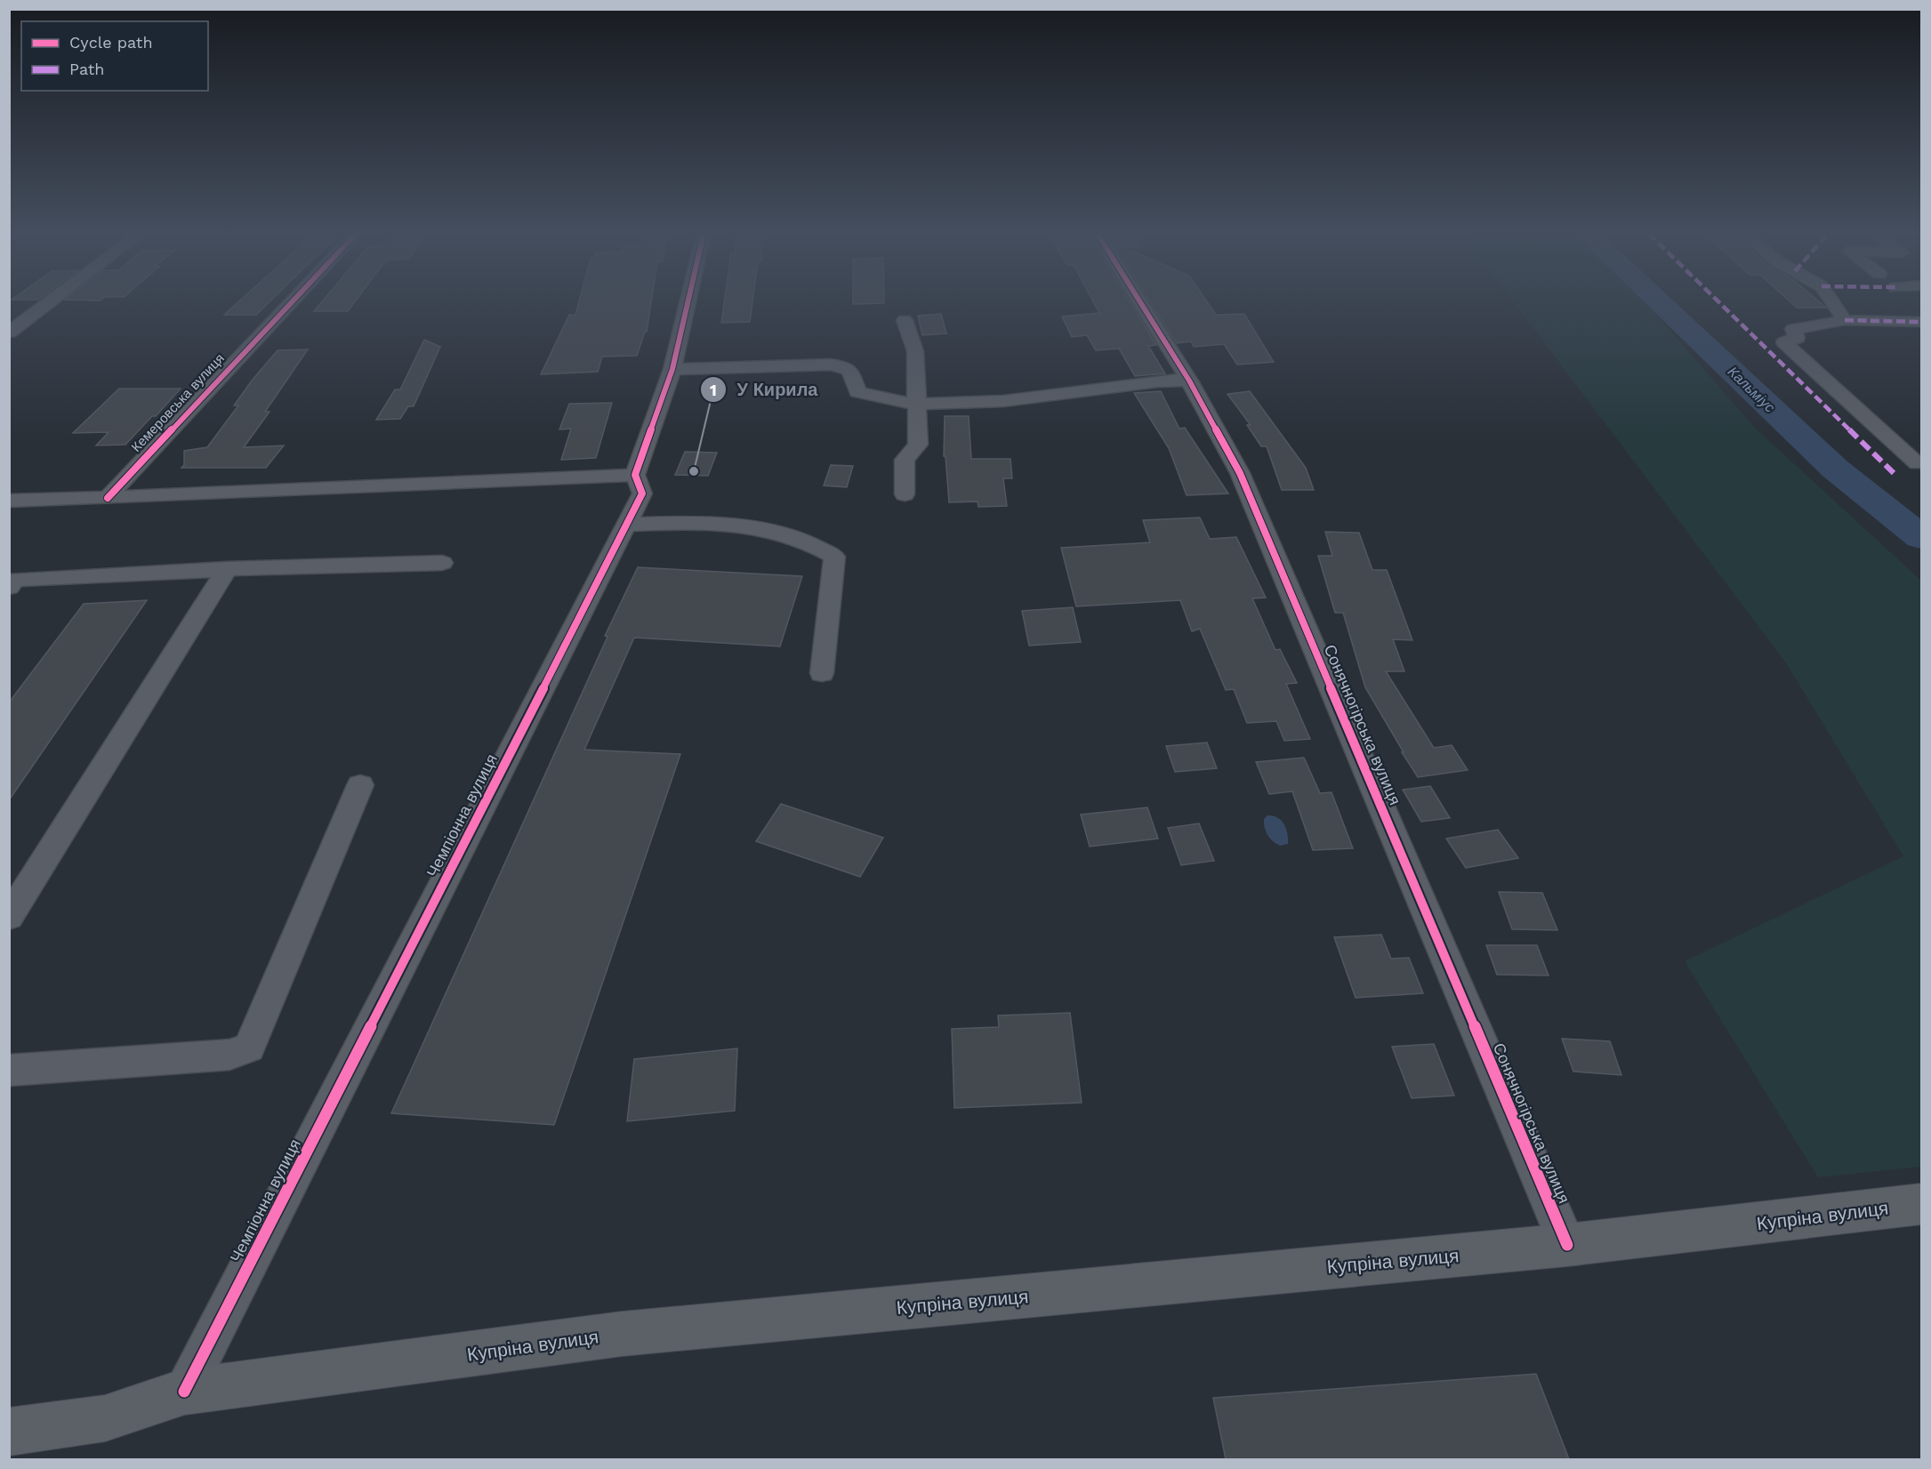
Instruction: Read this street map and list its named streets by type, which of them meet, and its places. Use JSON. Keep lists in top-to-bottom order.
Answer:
{
  "streets": {
    "main road": ["Купріна вулиця"],
    "street": ["Кемеровська вулиця", "Сонячногірська вулиця", "Чемпіонна вулиця"]
  },
  "crossings": [
    ["Сонячногірська вулиця", "Купріна вулиця"],
    ["Чемпіонна вулиця", "Купріна вулиця"]
  ],
  "water": ["Кальміус"],
  "places": ["У Кирила"],
  "legend": ["Cycle path", "Path"]
}
